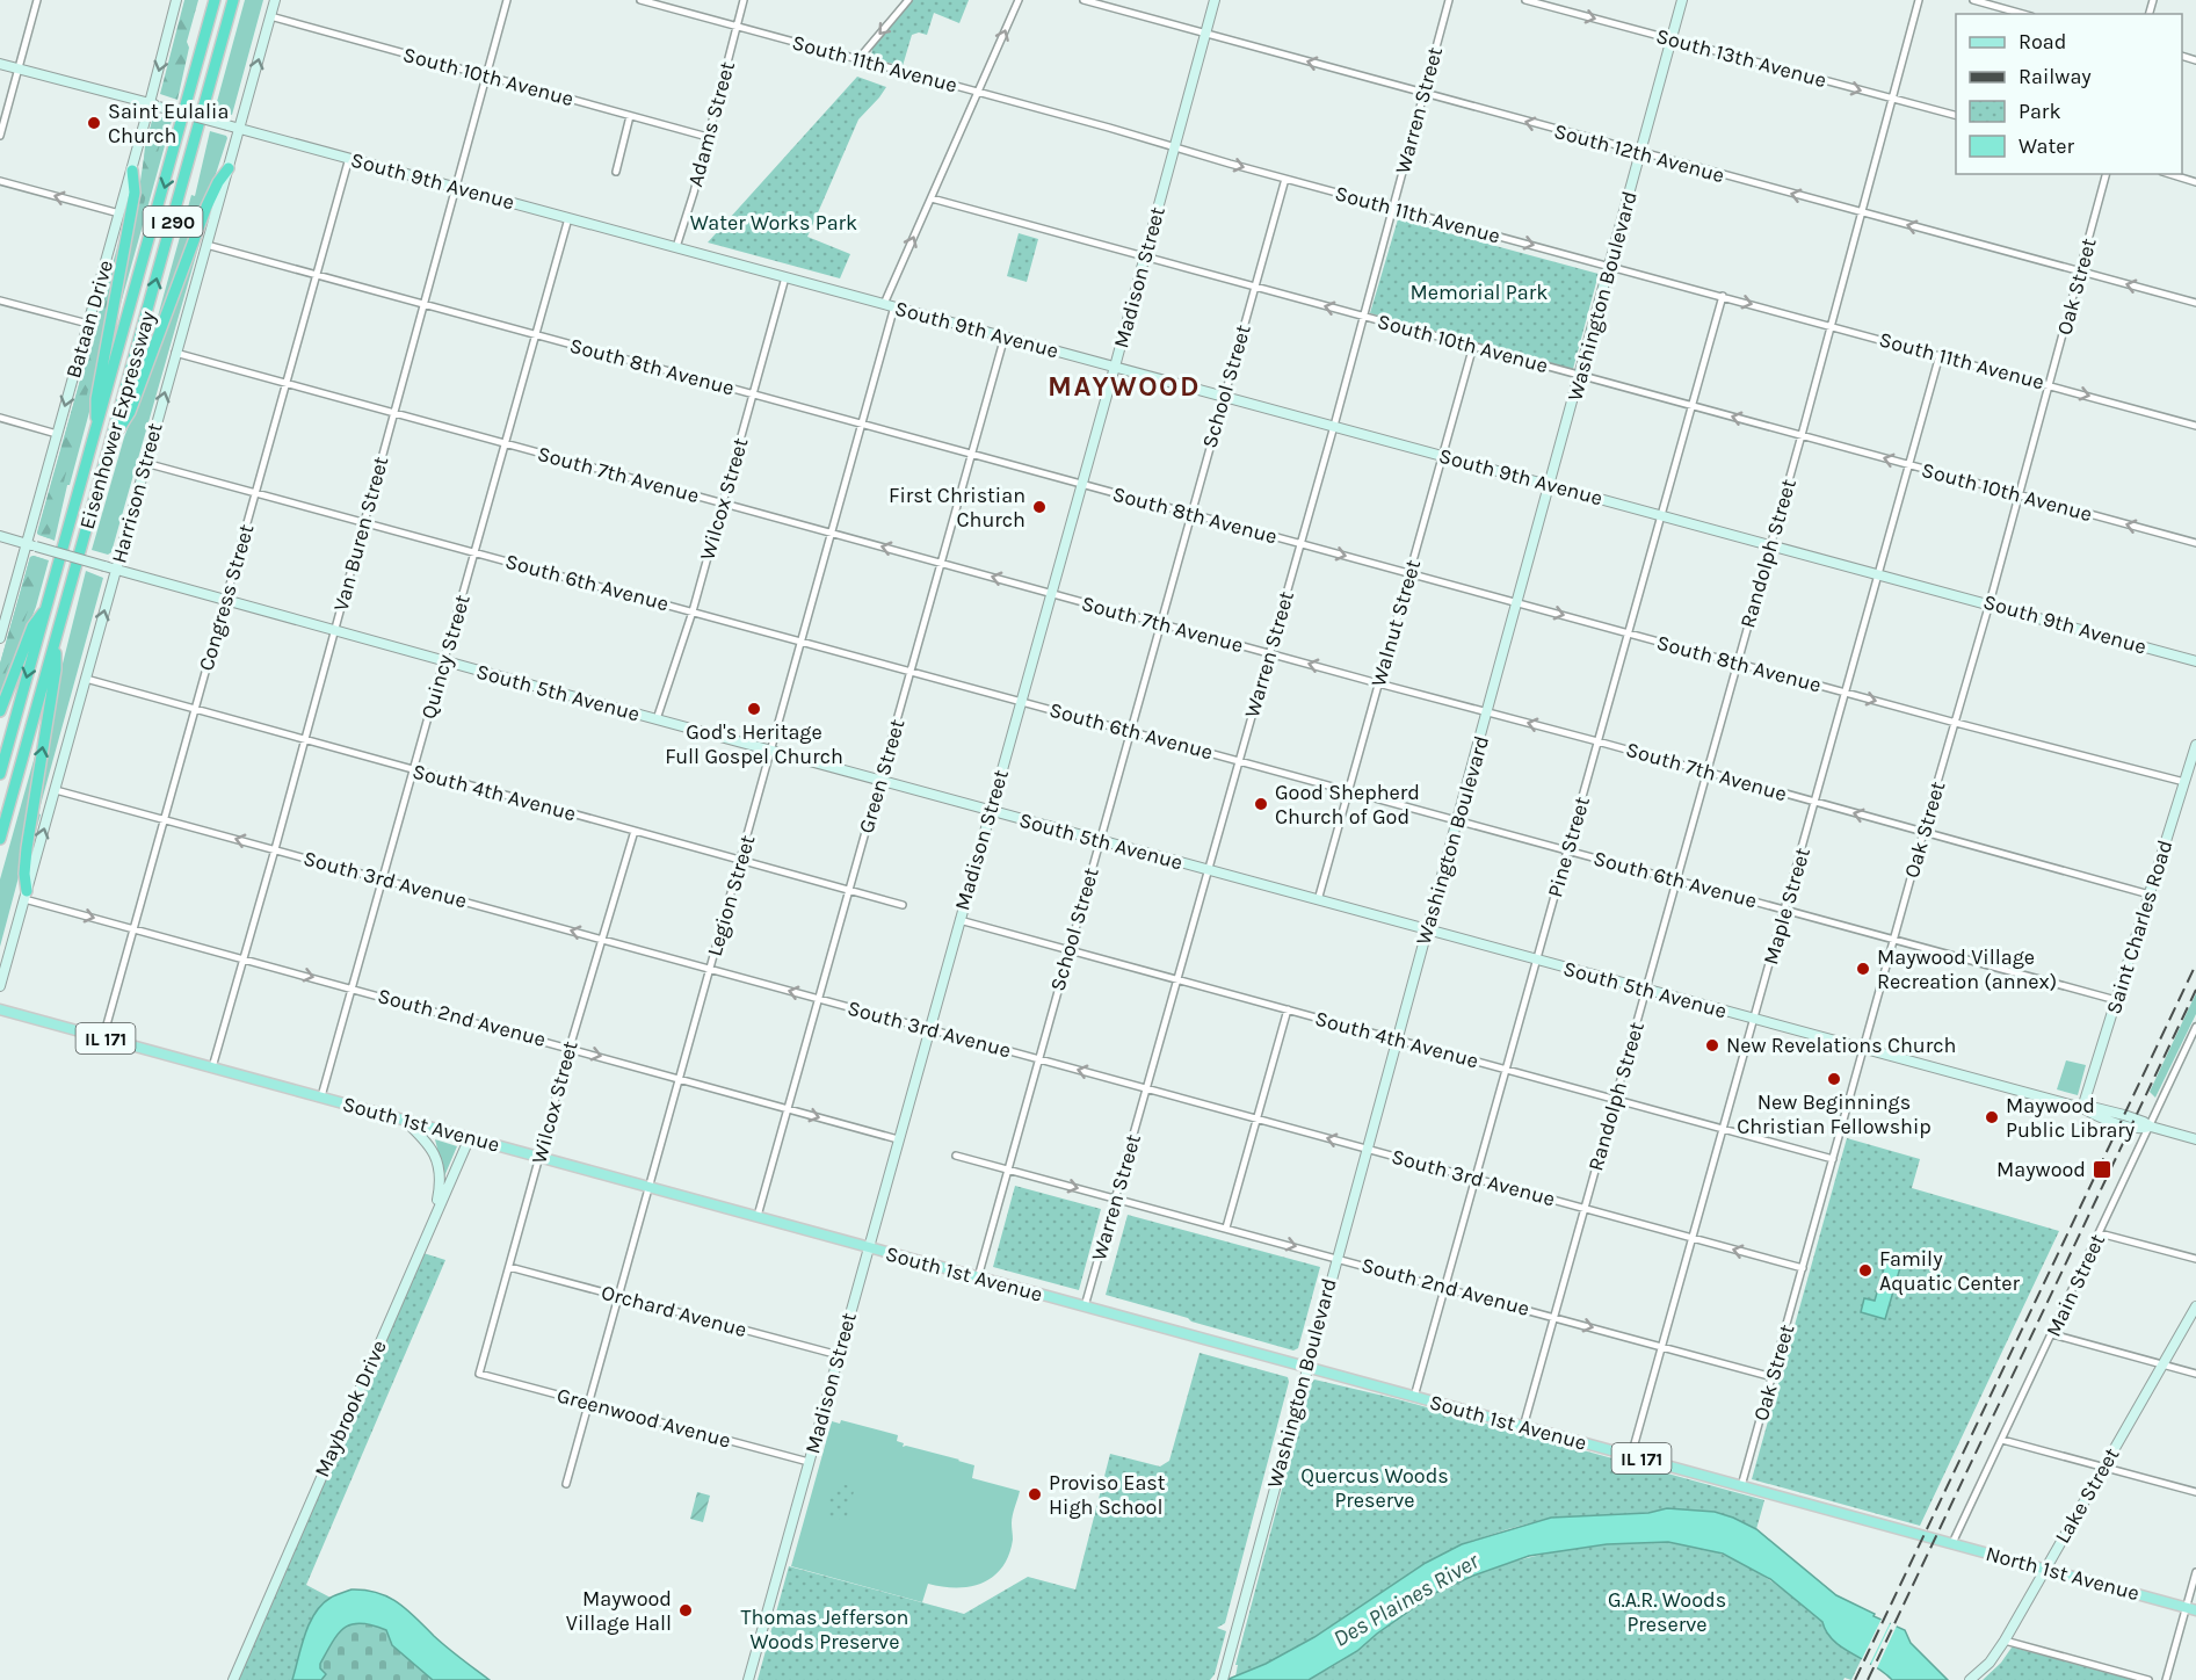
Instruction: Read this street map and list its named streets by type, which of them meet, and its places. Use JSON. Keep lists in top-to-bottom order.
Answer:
{
  "streets": {
    "highway": ["I 290", "Eisenhower Expressway"],
    "main road": ["IL 171", "South 1st Avenue", "North 1st Avenue"],
    "street": [
      "South 13th Avenue",
      "South 11th Avenue",
      "South 10th Avenue",
      "Warren Street",
      "Adams Street",
      "South 12th Avenue",
      "South 9th Avenue",
      "Madison Street",
      "Oak Street",
      "Washington Boulevard",
      "Bataan Drive",
      "South 8th Avenue",
      "School Street",
      "South 7th Avenue",
      "Harrison Street",
      "Wilcox Street",
      "Van Buren Street",
      "Randolph Street",
      "South 6th Avenue",
      "Congress Street",
      "Walnut Street",
      "Quincy Street",
      "South 5th Avenue",
      "Green Street",
      "South 4th Avenue",
      "Pine Street",
      "South 3rd Avenue",
      "Legion Street",
      "Maple Street",
      "Saint Charles Road",
      "South 2nd Avenue",
      "Main Street",
      "Orchard Avenue",
      "Maybrook Drive",
      "Greenwood Avenue",
      "Lake Street"
    ]
  },
  "crossings": [
    ["South 13th Avenue", "Washington Boulevard"],
    ["South 13th Avenue", "Randolph Street"],
    ["South 11th Avenue", "Warren Street"],
    ["South 11th Avenue", "Adams Street"],
    ["South 11th Avenue", "Madison Street"],
    ["South 11th Avenue", "Oak Street"],
    ["South 11th Avenue", "Washington Boulevard"],
    ["South 11th Avenue", "School Street"],
    ["South 11th Avenue", "Randolph Street"],
    ["South 11th Avenue", "Pine Street"],
    ["South 11th Avenue", "Legion Street"],
    ["South 11th Avenue", "Maple Street"],
    ["South 10th Avenue", "Warren Street"],
    ["South 10th Avenue", "Adams Street"],
    ["South 10th Avenue", "Madison Street"],
    ["South 10th Avenue", "Oak Street"],
    ["South 10th Avenue", "Washington Boulevard"],
    ["South 10th Avenue", "School Street"],
    ["South 10th Avenue", "Harrison Street"],
    ["South 10th Avenue", "Van Buren Street"],
    ["South 10th Avenue", "Randolph Street"],
    ["South 10th Avenue", "Walnut Street"],
    ["South 10th Avenue", "Pine Street"],
    ["South 10th Avenue", "Legion Street"],
    ["South 10th Avenue", "Maple Street"],
    ["Warren Street", "South 12th Avenue"],
    ["Warren Street", "South 9th Avenue"],
    ["Warren Street", "South 8th Avenue"],
    ["Warren Street", "South 7th Avenue"],
    ["Warren Street", "South 6th Avenue"],
    ["Warren Street", "South 5th Avenue"],
    ["Warren Street", "South 4th Avenue"],
    ["Warren Street", "South 3rd Avenue"],
    ["Warren Street", "South 2nd Avenue"],
    ["Warren Street", "South 1st Avenue"],
    ["Adams Street", "South 9th Avenue"],
    ["South 12th Avenue", "Madison Street"],
    ["South 12th Avenue", "Oak Street"],
    ["South 12th Avenue", "Washington Boulevard"],
    ["South 12th Avenue", "Randolph Street"],
    ["South 9th Avenue", "Madison Street"],
    ["South 9th Avenue", "Oak Street"],
    ["South 9th Avenue", "Washington Boulevard"],
    ["South 9th Avenue", "Bataan Drive"],
    ["South 9th Avenue", "School Street"],
    ["South 9th Avenue", "Harrison Street"],
    ["South 9th Avenue", "Wilcox Street"],
    ["South 9th Avenue", "Van Buren Street"],
    ["South 9th Avenue", "Randolph Street"],
    ["South 9th Avenue", "Congress Street"],
    ["South 9th Avenue", "Walnut Street"],
    ["South 9th Avenue", "Quincy Street"],
    ["South 9th Avenue", "Green Street"],
    ["South 9th Avenue", "Pine Street"],
    ["South 9th Avenue", "Legion Street"],
    ["South 9th Avenue", "Maple Street"],
    ["Madison Street", "South 8th Avenue"],
    ["Madison Street", "South 7th Avenue"],
    ["Madison Street", "South 6th Avenue"],
    ["Madison Street", "South 5th Avenue"],
    ["Madison Street", "South 4th Avenue"],
    ["Madison Street", "South 3rd Avenue"],
    ["Madison Street", "South 2nd Avenue"],
    ["Madison Street", "South 1st Avenue"],
    ["Madison Street", "Orchard Avenue"],
    ["Madison Street", "Greenwood Avenue"],
    ["Oak Street", "South 8th Avenue"],
    ["Oak Street", "South 7th Avenue"],
    ["Oak Street", "South 6th Avenue"],
    ["Oak Street", "South 5th Avenue"],
    ["Oak Street", "South 4th Avenue"],
    ["Oak Street", "South 3rd Avenue"],
    ["Oak Street", "South 2nd Avenue"],
    ["Oak Street", "South 1st Avenue"],
    ["Washington Boulevard", "South 8th Avenue"],
    ["Washington Boulevard", "South 7th Avenue"],
    ["Washington Boulevard", "South 6th Avenue"],
    ["Washington Boulevard", "South 5th Avenue"],
    ["Washington Boulevard", "South 4th Avenue"],
    ["Washington Boulevard", "South 3rd Avenue"],
    ["Washington Boulevard", "South 2nd Avenue"],
    ["Washington Boulevard", "South 1st Avenue"],
    ["Bataan Drive", "South 5th Avenue"],
    ["South 8th Avenue", "School Street"],
    ["South 8th Avenue", "Harrison Street"],
    ["South 8th Avenue", "Wilcox Street"],
    ["South 8th Avenue", "Van Buren Street"],
    ["South 8th Avenue", "Randolph Street"],
    ["South 8th Avenue", "Congress Street"],
    ["South 8th Avenue", "Walnut Street"],
    ["South 8th Avenue", "Quincy Street"],
    ["South 8th Avenue", "Green Street"],
    ["South 8th Avenue", "Pine Street"],
    ["South 8th Avenue", "Legion Street"],
    ["South 8th Avenue", "Maple Street"],
    ["South 8th Avenue", "Saint Charles Road"],
    ["School Street", "South 7th Avenue"],
    ["School Street", "South 6th Avenue"],
    ["School Street", "South 5th Avenue"],
    ["School Street", "South 4th Avenue"],
    ["School Street", "South 3rd Avenue"],
    ["School Street", "South 2nd Avenue"],
    ["School Street", "South 1st Avenue"],
    ["South 7th Avenue", "Harrison Street"],
    ["South 7th Avenue", "Wilcox Street"],
    ["South 7th Avenue", "Van Buren Street"],
    ["South 7th Avenue", "Randolph Street"],
    ["South 7th Avenue", "Congress Street"],
    ["South 7th Avenue", "Walnut Street"],
    ["South 7th Avenue", "Quincy Street"],
    ["South 7th Avenue", "Green Street"],
    ["South 7th Avenue", "Pine Street"],
    ["South 7th Avenue", "Legion Street"],
    ["South 7th Avenue", "Maple Street"],
    ["South 7th Avenue", "Saint Charles Road"],
    ["Harrison Street", "South 6th Avenue"],
    ["Harrison Street", "South 5th Avenue"],
    ["Harrison Street", "South 4th Avenue"],
    ["Harrison Street", "South 3rd Avenue"],
    ["Harrison Street", "South 2nd Avenue"],
    ["Wilcox Street", "South 6th Avenue"],
    ["Wilcox Street", "South 5th Avenue"],
    ["Wilcox Street", "South 4th Avenue"],
    ["Wilcox Street", "South 3rd Avenue"],
    ["Wilcox Street", "South 2nd Avenue"],
    ["Wilcox Street", "South 1st Avenue"],
    ["Wilcox Street", "Orchard Avenue"],
    ["Wilcox Street", "Greenwood Avenue"],
    ["Van Buren Street", "South 6th Avenue"],
    ["Van Buren Street", "South 5th Avenue"],
    ["Van Buren Street", "South 4th Avenue"],
    ["Van Buren Street", "South 3rd Avenue"],
    ["Van Buren Street", "South 2nd Avenue"],
    ["Van Buren Street", "South 1st Avenue"],
    ["Randolph Street", "South 6th Avenue"],
    ["Randolph Street", "South 5th Avenue"],
    ["Randolph Street", "South 4th Avenue"],
    ["Randolph Street", "South 3rd Avenue"],
    ["Randolph Street", "South 2nd Avenue"],
    ["Randolph Street", "South 1st Avenue"],
    ["South 6th Avenue", "Congress Street"],
    ["South 6th Avenue", "Walnut Street"],
    ["South 6th Avenue", "Quincy Street"],
    ["South 6th Avenue", "Green Street"],
    ["South 6th Avenue", "Pine Street"],
    ["South 6th Avenue", "Legion Street"],
    ["South 6th Avenue", "Maple Street"],
    ["South 6th Avenue", "Saint Charles Road"],
    ["Congress Street", "South 5th Avenue"],
    ["Congress Street", "South 4th Avenue"],
    ["Congress Street", "South 3rd Avenue"],
    ["Congress Street", "South 2nd Avenue"],
    ["Congress Street", "South 1st Avenue"],
    ["Walnut Street", "South 5th Avenue"],
    ["Quincy Street", "South 5th Avenue"],
    ["Quincy Street", "South 4th Avenue"],
    ["Quincy Street", "South 3rd Avenue"],
    ["Quincy Street", "South 2nd Avenue"],
    ["Quincy Street", "South 1st Avenue"],
    ["South 5th Avenue", "Green Street"],
    ["South 5th Avenue", "Pine Street"],
    ["South 5th Avenue", "Legion Street"],
    ["South 5th Avenue", "Maple Street"],
    ["South 5th Avenue", "Saint Charles Road"],
    ["South 5th Avenue", "Main Street"],
    ["Green Street", "South 4th Avenue"],
    ["Green Street", "South 3rd Avenue"],
    ["Green Street", "South 2nd Avenue"],
    ["Green Street", "South 1st Avenue"],
    ["South 4th Avenue", "Pine Street"],
    ["South 4th Avenue", "Legion Street"],
    ["South 4th Avenue", "Maple Street"],
    ["Pine Street", "South 3rd Avenue"],
    ["Pine Street", "South 2nd Avenue"],
    ["Pine Street", "South 1st Avenue"],
    ["South 3rd Avenue", "Legion Street"],
    ["South 3rd Avenue", "Maple Street"],
    ["Legion Street", "South 2nd Avenue"],
    ["Legion Street", "South 1st Avenue"],
    ["Legion Street", "Orchard Avenue"],
    ["Legion Street", "Greenwood Avenue"],
    ["Maple Street", "South 2nd Avenue"],
    ["Maple Street", "South 1st Avenue"],
    ["South 1st Avenue", "Maybrook Drive"],
    ["South 1st Avenue", "North 1st Avenue"],
    ["Main Street", "North 1st Avenue"],
    ["Lake Street", "North 1st Avenue"]
  ],
  "one_way": [
    "South 13th Avenue",
    "South 11th Avenue",
    "South 12th Avenue",
    "Harrison Street",
    "South 3rd Avenue",
    "South 2nd Avenue"
  ],
  "districts": ["MAYWOOD"],
  "water": ["Des Plaines River"],
  "parks": [
    "Water Works Park",
    "Memorial Park",
    "Quercus Woods Preserve",
    "G.A.R. Woods Preserve",
    "Thomas Jefferson Woods Preserve"
  ],
  "places": {
    "other": [
      "Saint Eulalia Church",
      "First Christian Church",
      "God's Heritage Full Gospel Church",
      "Good Shepherd Church of God",
      "Maywood Village Recreation (annex)",
      "New Revelations Church",
      "New Beginnings Christian Fellowship",
      "Maywood Public Library",
      "Family Aquatic Center",
      "Proviso East High School",
      "Maywood Village Hall"
    ],
    "transit": ["Maywood"]
  },
  "legend": [
    "Road",
    "Railway",
    "Park",
    "Water"
  ]
}
